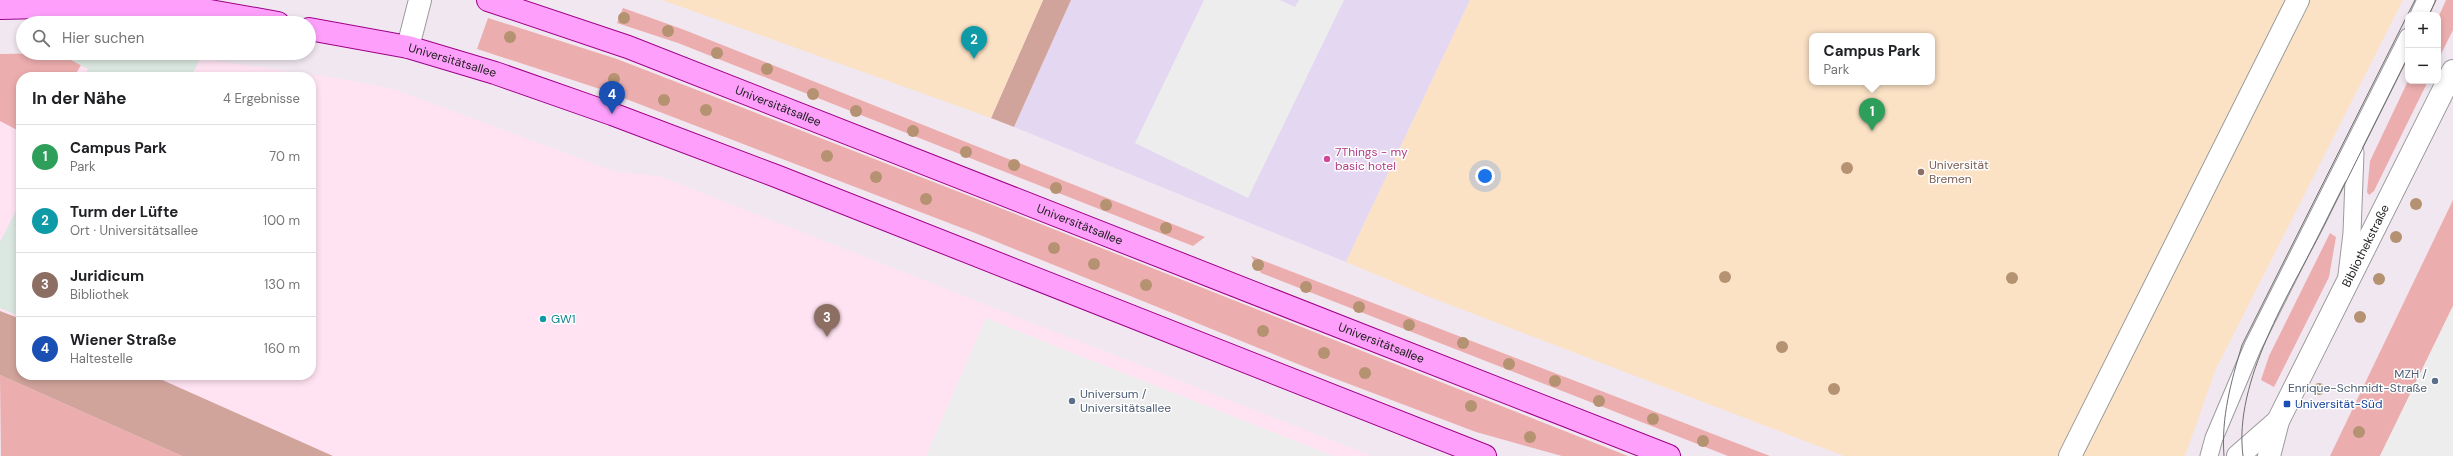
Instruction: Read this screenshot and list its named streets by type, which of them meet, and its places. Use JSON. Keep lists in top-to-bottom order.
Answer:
{
  "streets": {
    "main road": ["Universitätsallee"],
    "street": ["Bibliothekstraße"]
  },
  "places": {
    "other": [
      "7Things - my basic hotel",
      "Universität Bremen",
      "GW1",
      "MZH / Enrique-Schmidt-Straße",
      "Universum / Universitätsallee"
    ],
    "transit": ["Universität-Süd"]
  },
  "page": {
    "map_buttons": ["+", "−"],
    "search": "Hier suchen",
    "pins": [
      "2",
      "4",
      "1",
      "3"
    ],
    "popup": ["Campus Park", "Park"],
    "heading": ["In der Nähe", "4 Ergebnisse"],
    "list": [
      {
        "mark": "1",
        "name": "Campus Park",
        "note": "Park",
        "value": "70 m"
      },
      {
        "mark": "2",
        "name": "Turm der Lüfte",
        "note": "Ort · Universitätsallee",
        "value": "100 m"
      },
      {
        "mark": "3",
        "name": "Juridicum",
        "note": "Bibliothek",
        "value": "130 m"
      },
      {
        "mark": "4",
        "name": "Wiener Straße",
        "note": "Haltestelle",
        "value": "160 m"
      }
    ]
  }
}
